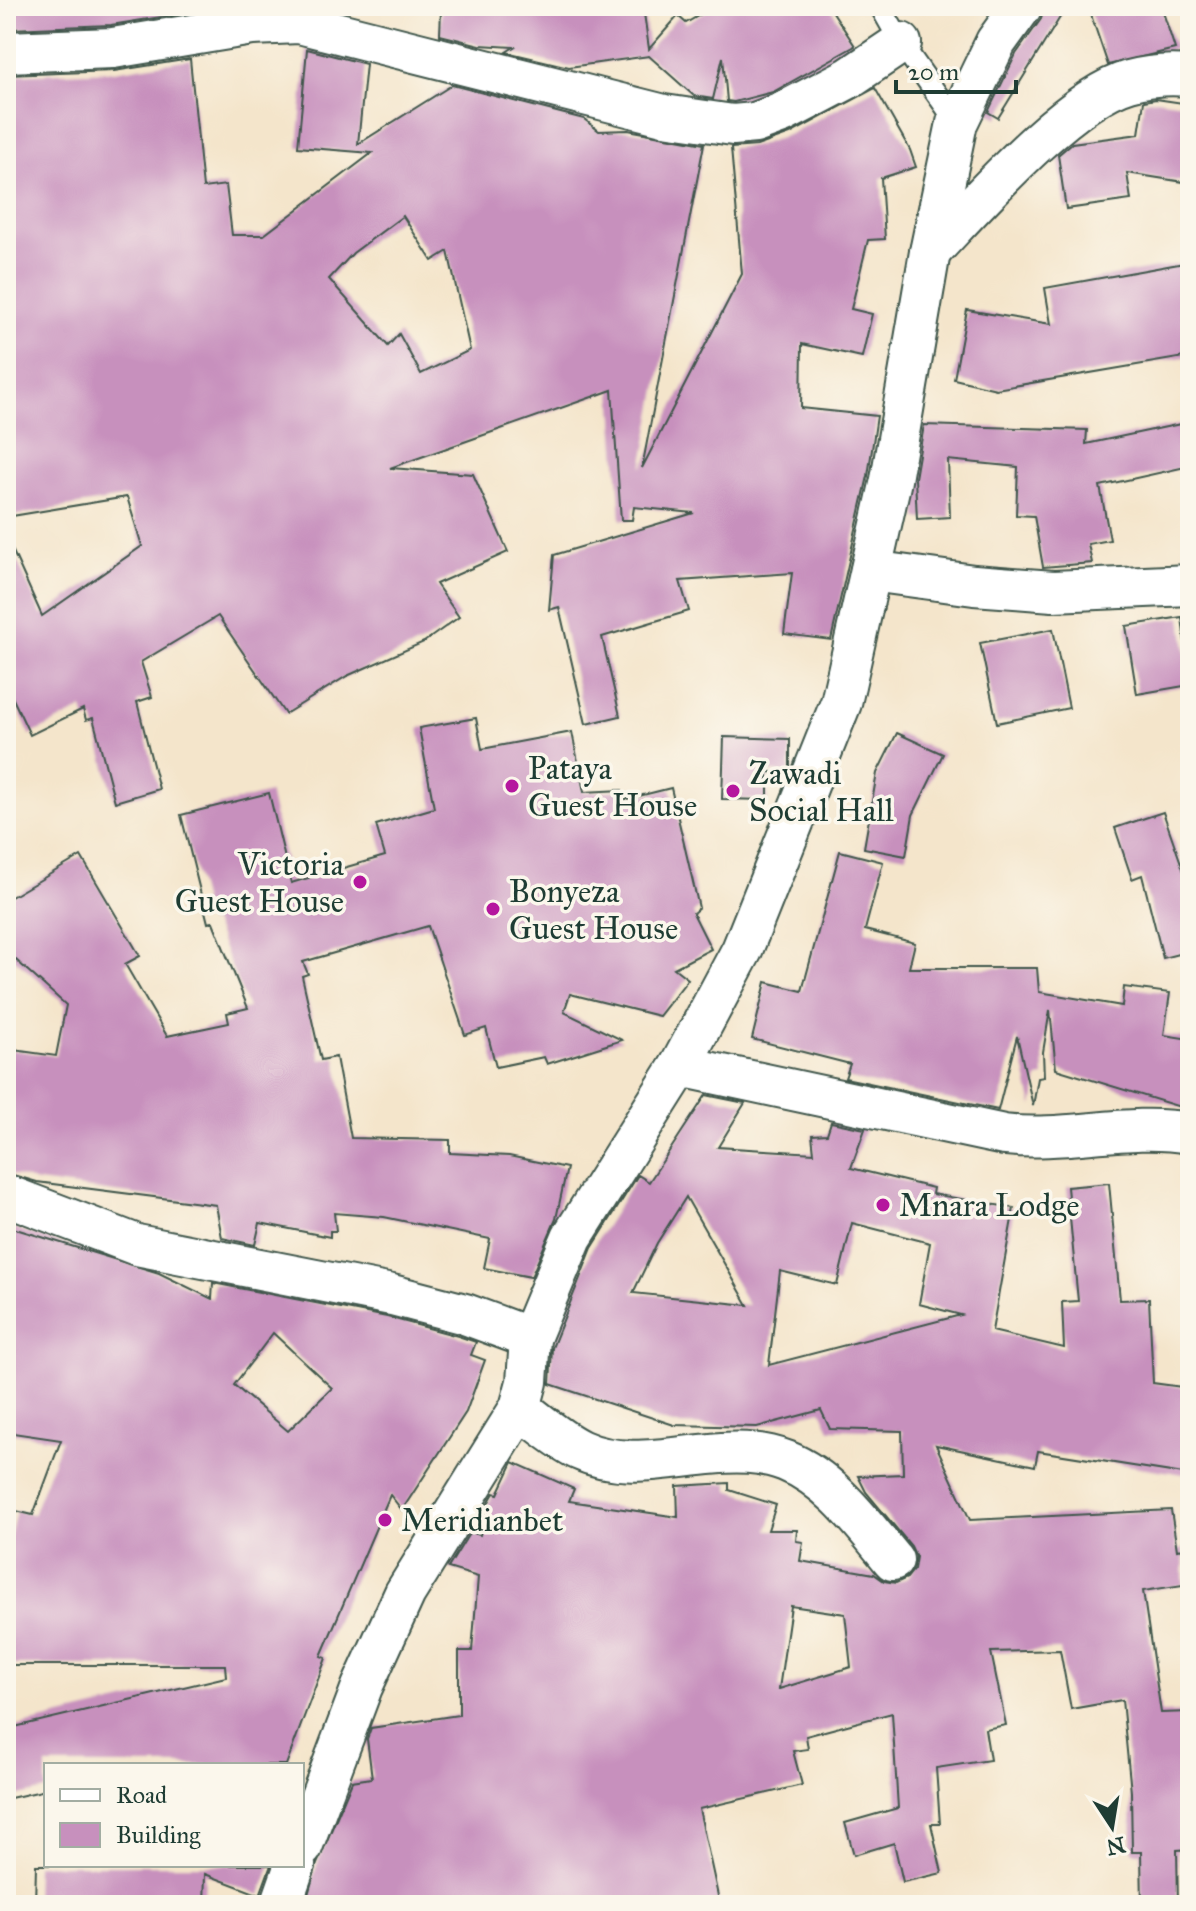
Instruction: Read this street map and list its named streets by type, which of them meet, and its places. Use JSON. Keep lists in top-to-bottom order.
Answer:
{
  "places": [
    "Pataya Guest House",
    "Zawadi Social Hall",
    "Victoria Guest House",
    "Bonyeza Guest House",
    "Mnara Lodge",
    "Meridianbet"
  ],
  "legend": ["Road", "Building"],
  "scale_bar": "20 m",
  "north": "bottom"
}
